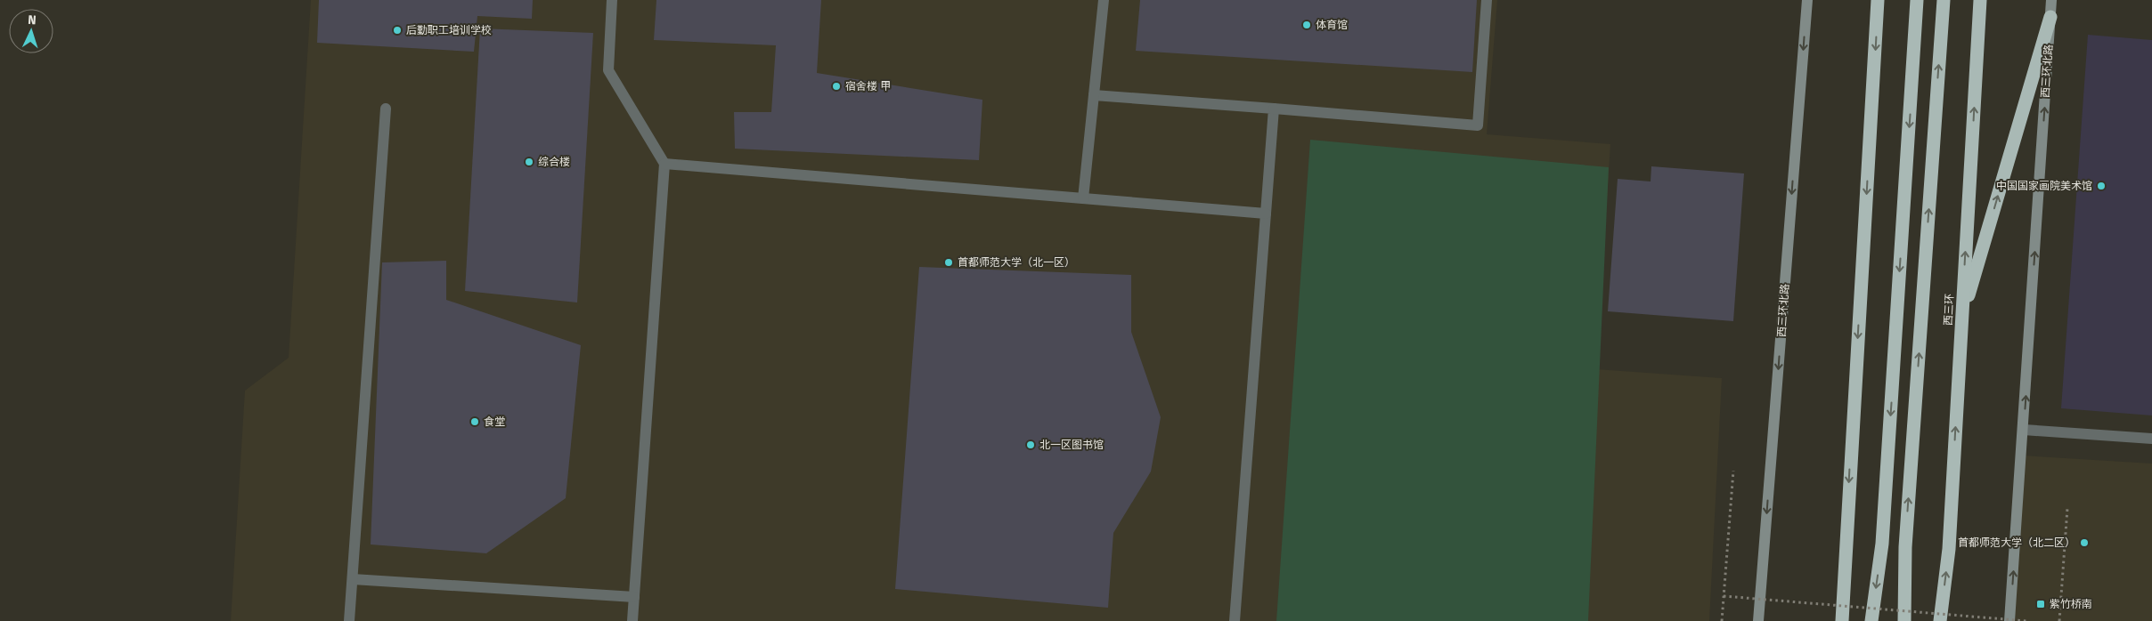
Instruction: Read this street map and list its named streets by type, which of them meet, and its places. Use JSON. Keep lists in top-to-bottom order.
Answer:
{
  "streets": {
    "highway": ["西三环"],
    "street": ["西三环北路"]
  },
  "places": {
    "other": [
      "体育馆",
      "后勤职工培训学校",
      "宿舍楼 甲",
      "综合楼",
      "中国国家画院美术馆",
      "首都师范大学（北一区）",
      "食堂",
      "北一区图书馆",
      "首都师范大学（北二区）"
    ],
    "transit": ["紫竹桥南"]
  },
  "north": "top"
}
